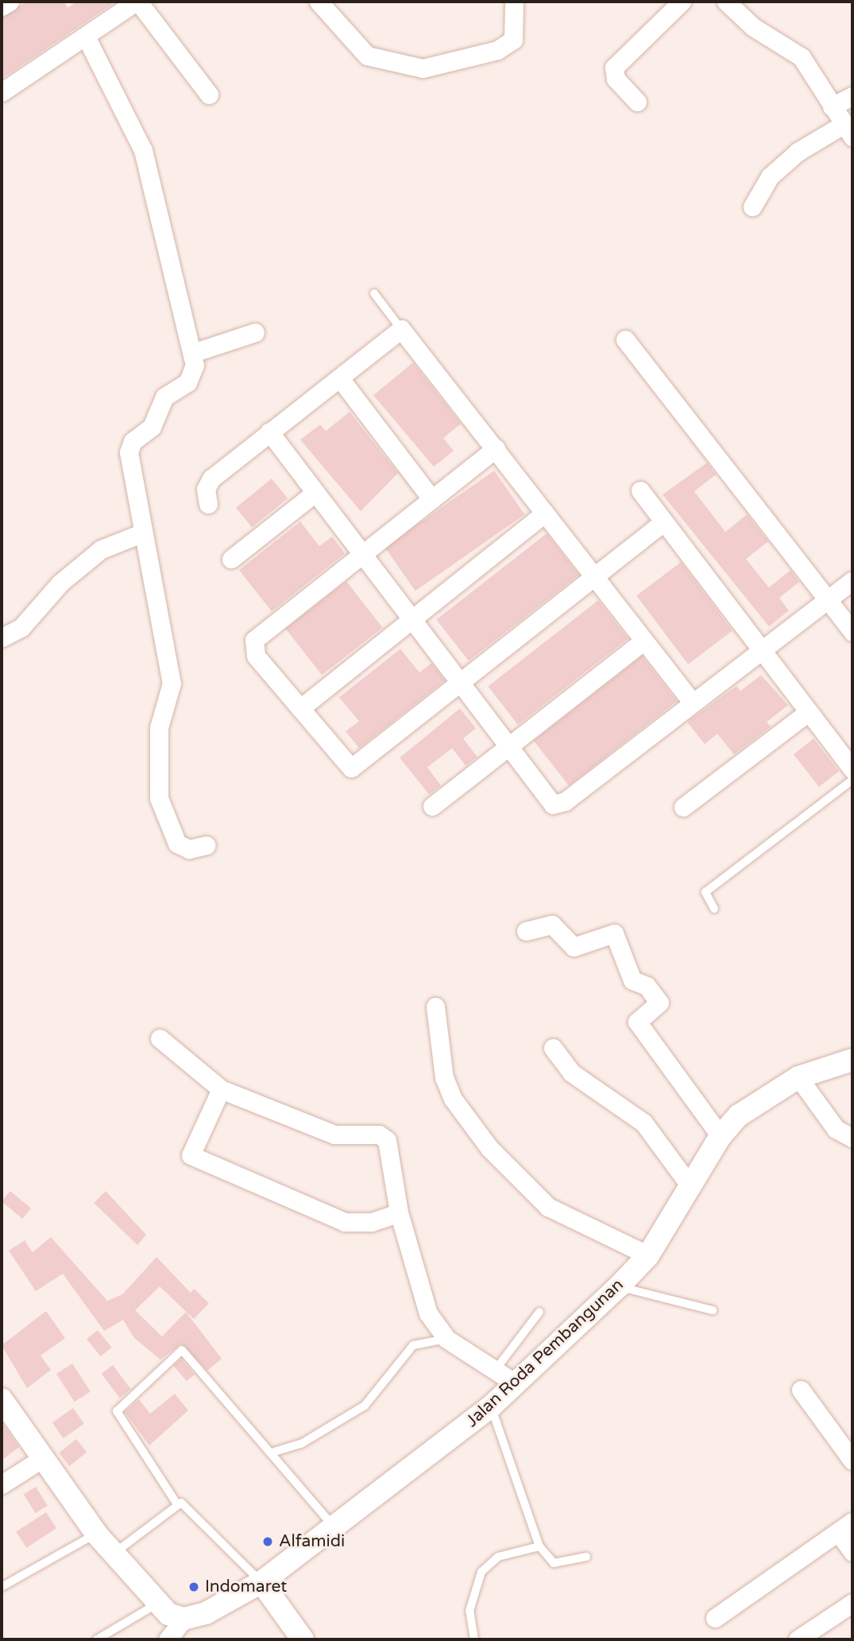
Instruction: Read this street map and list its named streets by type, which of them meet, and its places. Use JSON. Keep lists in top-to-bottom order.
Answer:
{
  "streets": {
    "street": ["Jalan Roda Pembangunan"]
  },
  "places": ["Alfamidi", "Indomaret"]
}
